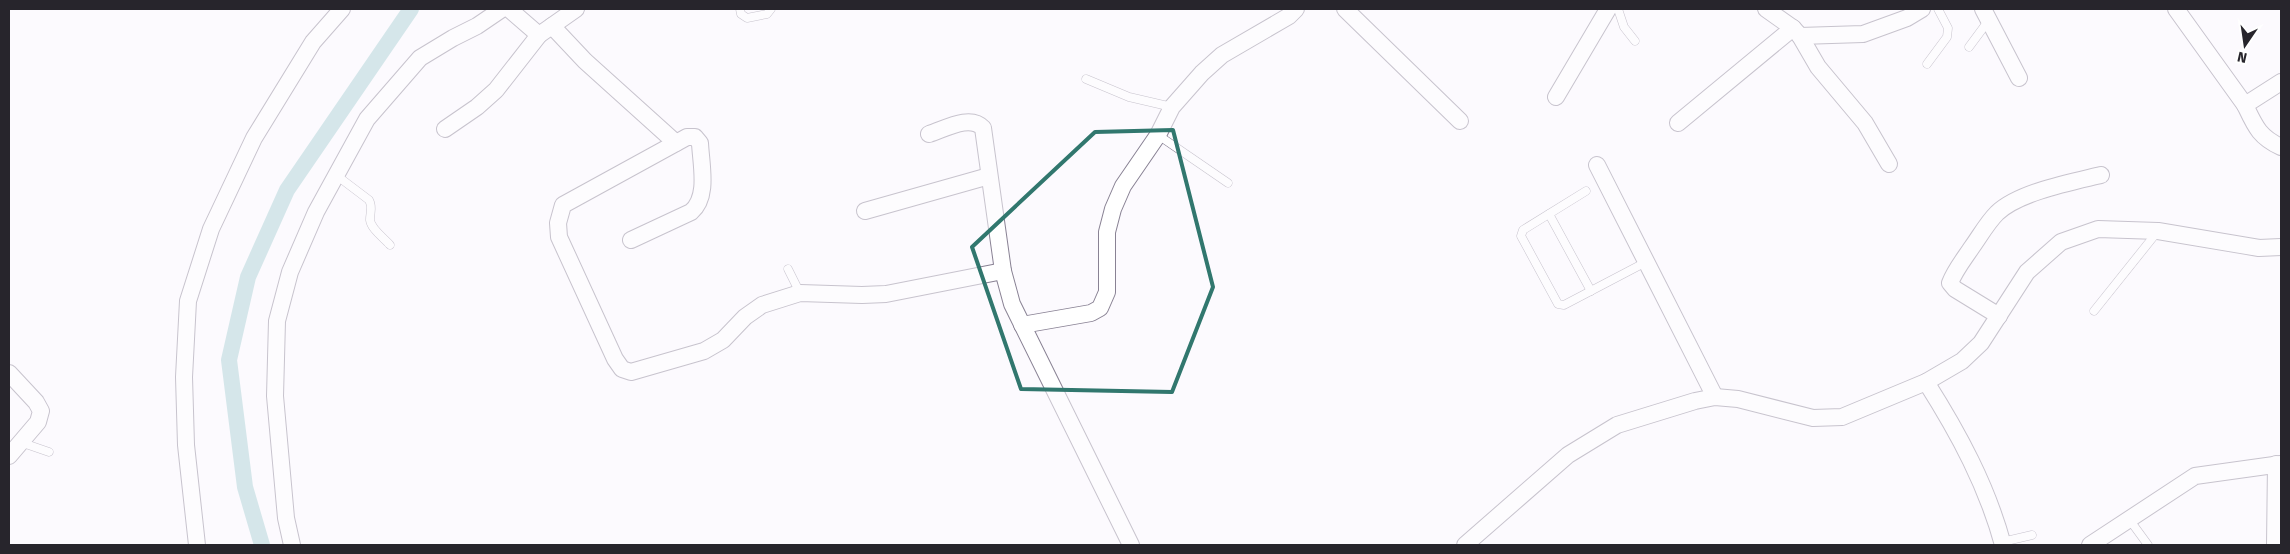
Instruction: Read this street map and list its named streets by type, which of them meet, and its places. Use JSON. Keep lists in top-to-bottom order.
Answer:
{
  "north": "bottom"
}
